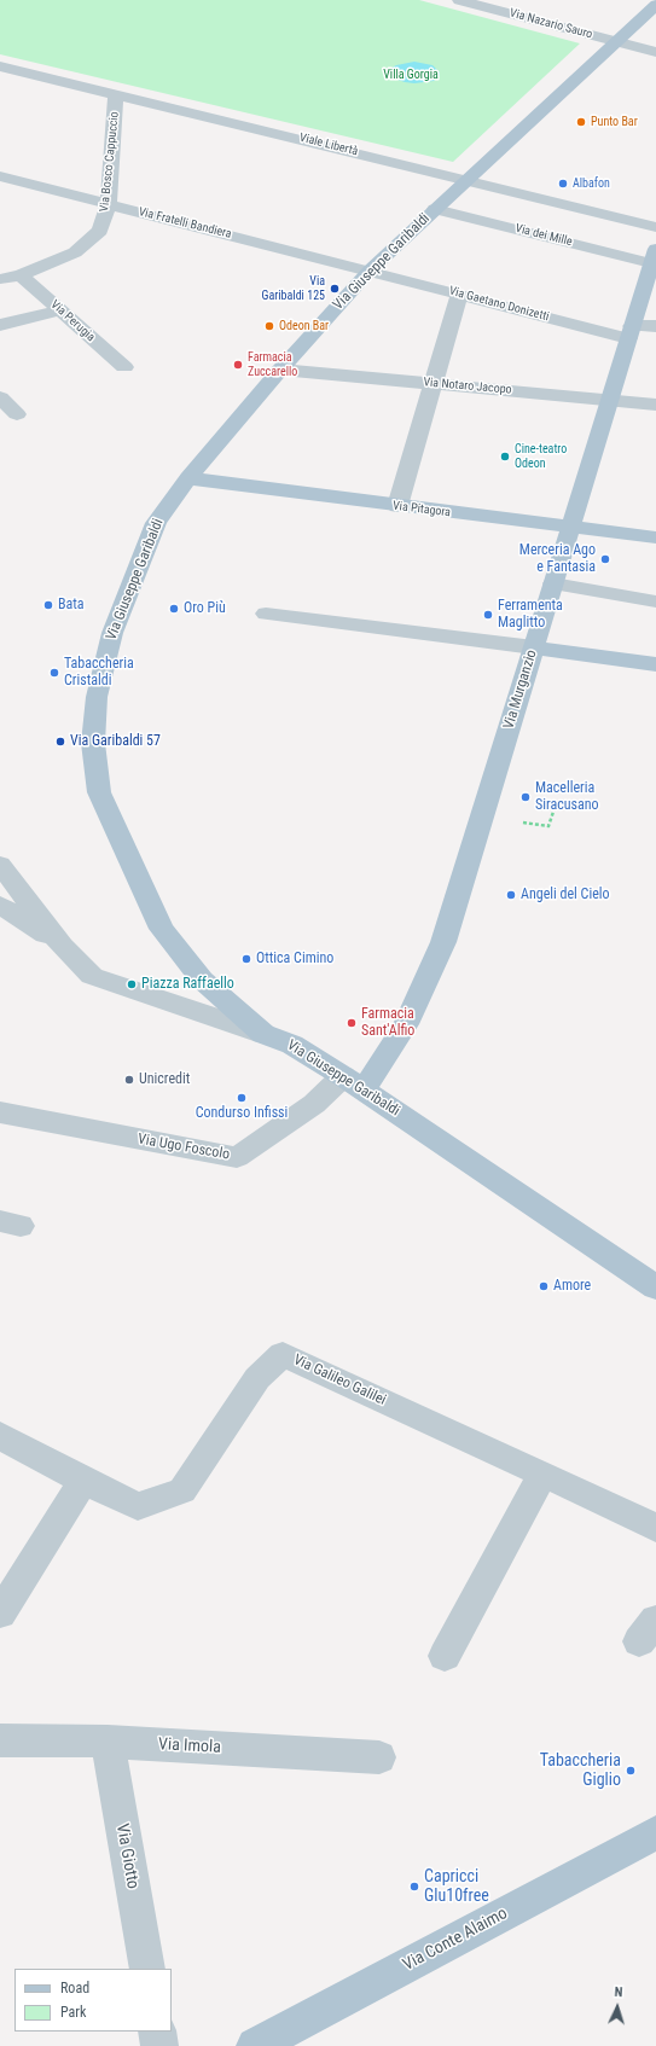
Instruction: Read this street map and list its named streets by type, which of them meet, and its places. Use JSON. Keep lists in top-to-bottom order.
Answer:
{
  "streets": {
    "main road": [
      "Via Giuseppe Garibaldi",
      "Via Pitagora",
      "Via Murganzio",
      "Via Conte Alaimo"
    ],
    "street": [
      "Via Nazario Sauro",
      "Viale Libertà",
      "Via Bosco Cappuccio",
      "Via Fratelli Bandiera",
      "Via dei Mille",
      "Via Gaetano Donizetti",
      "Via Perugia",
      "Via Notaro Jacopo",
      "Via Ugo Foscolo",
      "Via Galileo Galilei",
      "Via Imola",
      "Via Giotto"
    ]
  },
  "crossings": [
    ["Via Nazario Sauro", "Via Giuseppe Garibaldi"],
    ["Viale Libertà", "Via Bosco Cappuccio"],
    ["Viale Libertà", "Via Giuseppe Garibaldi"],
    ["Via Bosco Cappuccio", "Via Fratelli Bandiera"],
    ["Via Bosco Cappuccio", "Via Perugia"],
    ["Via Fratelli Bandiera", "Via Giuseppe Garibaldi"],
    ["Via Fratelli Bandiera", "Via Gaetano Donizetti"],
    ["Via dei Mille", "Via Giuseppe Garibaldi"],
    ["Via dei Mille", "Via Murganzio"],
    ["Via Giuseppe Garibaldi", "Via Gaetano Donizetti"],
    ["Via Giuseppe Garibaldi", "Via Notaro Jacopo"],
    ["Via Giuseppe Garibaldi", "Via Pitagora"],
    ["Via Giuseppe Garibaldi", "Via Murganzio"],
    ["Via Giuseppe Garibaldi", "Via Ugo Foscolo"],
    ["Via Gaetano Donizetti", "Via Murganzio"],
    ["Via Notaro Jacopo", "Via Murganzio"],
    ["Via Pitagora", "Via Murganzio"],
    ["Via Murganzio", "Via Ugo Foscolo"],
    ["Via Imola", "Via Giotto"]
  ],
  "parks": ["Villa Gorgia"],
  "places": [
    "Punto Bar",
    "Albafon",
    "Via Garibaldi 125",
    "Odeon Bar",
    "Farmacia Zuccarello",
    "Cine-teatro Odeon",
    "Merceria Ago e Fantasia",
    "Bata",
    "Oro Più",
    "Ferramenta Maglitto",
    "Tabaccheria Cristaldi",
    "Via Garibaldi 57",
    "Macelleria Siracusano",
    "Angeli del Cielo",
    "Ottica Cimino",
    "Piazza Raffaello",
    "Farmacia Sant'Alfio",
    "Unicredit",
    "Condurso Infissi",
    "Amore",
    "Tabaccheria Giglio",
    "Capricci Glu10free"
  ],
  "legend": ["Road", "Park"],
  "north": "top"
}
